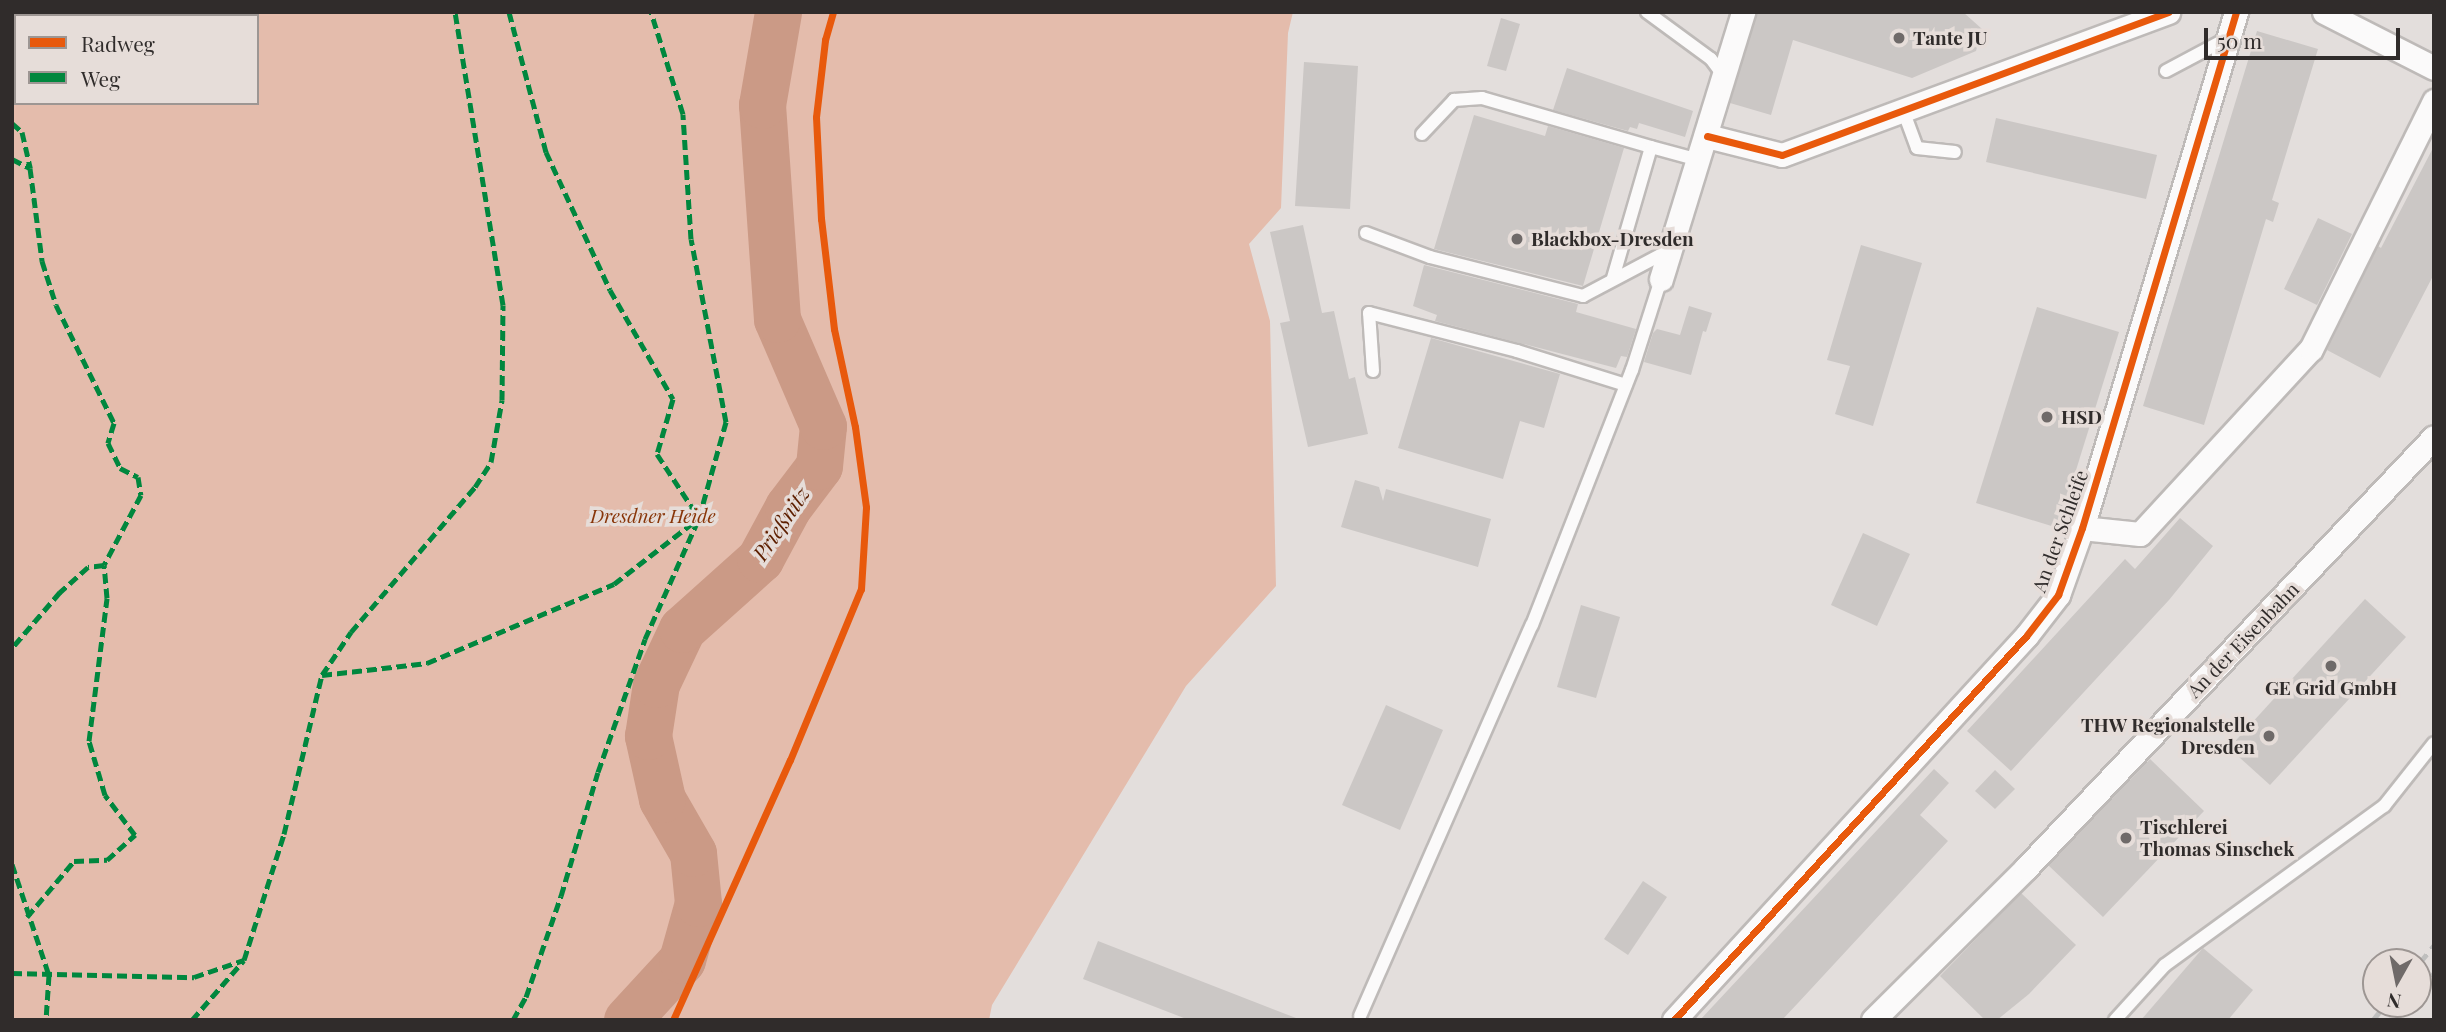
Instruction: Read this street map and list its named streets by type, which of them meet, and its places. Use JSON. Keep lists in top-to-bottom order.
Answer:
{
  "streets": {
    "street": ["An der Schleife", "An der Eisenbahn"]
  },
  "water": ["Prießnitz"],
  "parks": ["Dresdner Heide"],
  "places": [
    "Tante JU",
    "Blackbox-Dresden",
    "HSD",
    "GE Grid GmbH",
    "THW Regionalstelle Dresden",
    "Tischlerei Thomas Sinschek"
  ],
  "legend": ["Radweg", "Weg"],
  "scale_bar": "50 m",
  "north": "bottom"
}
